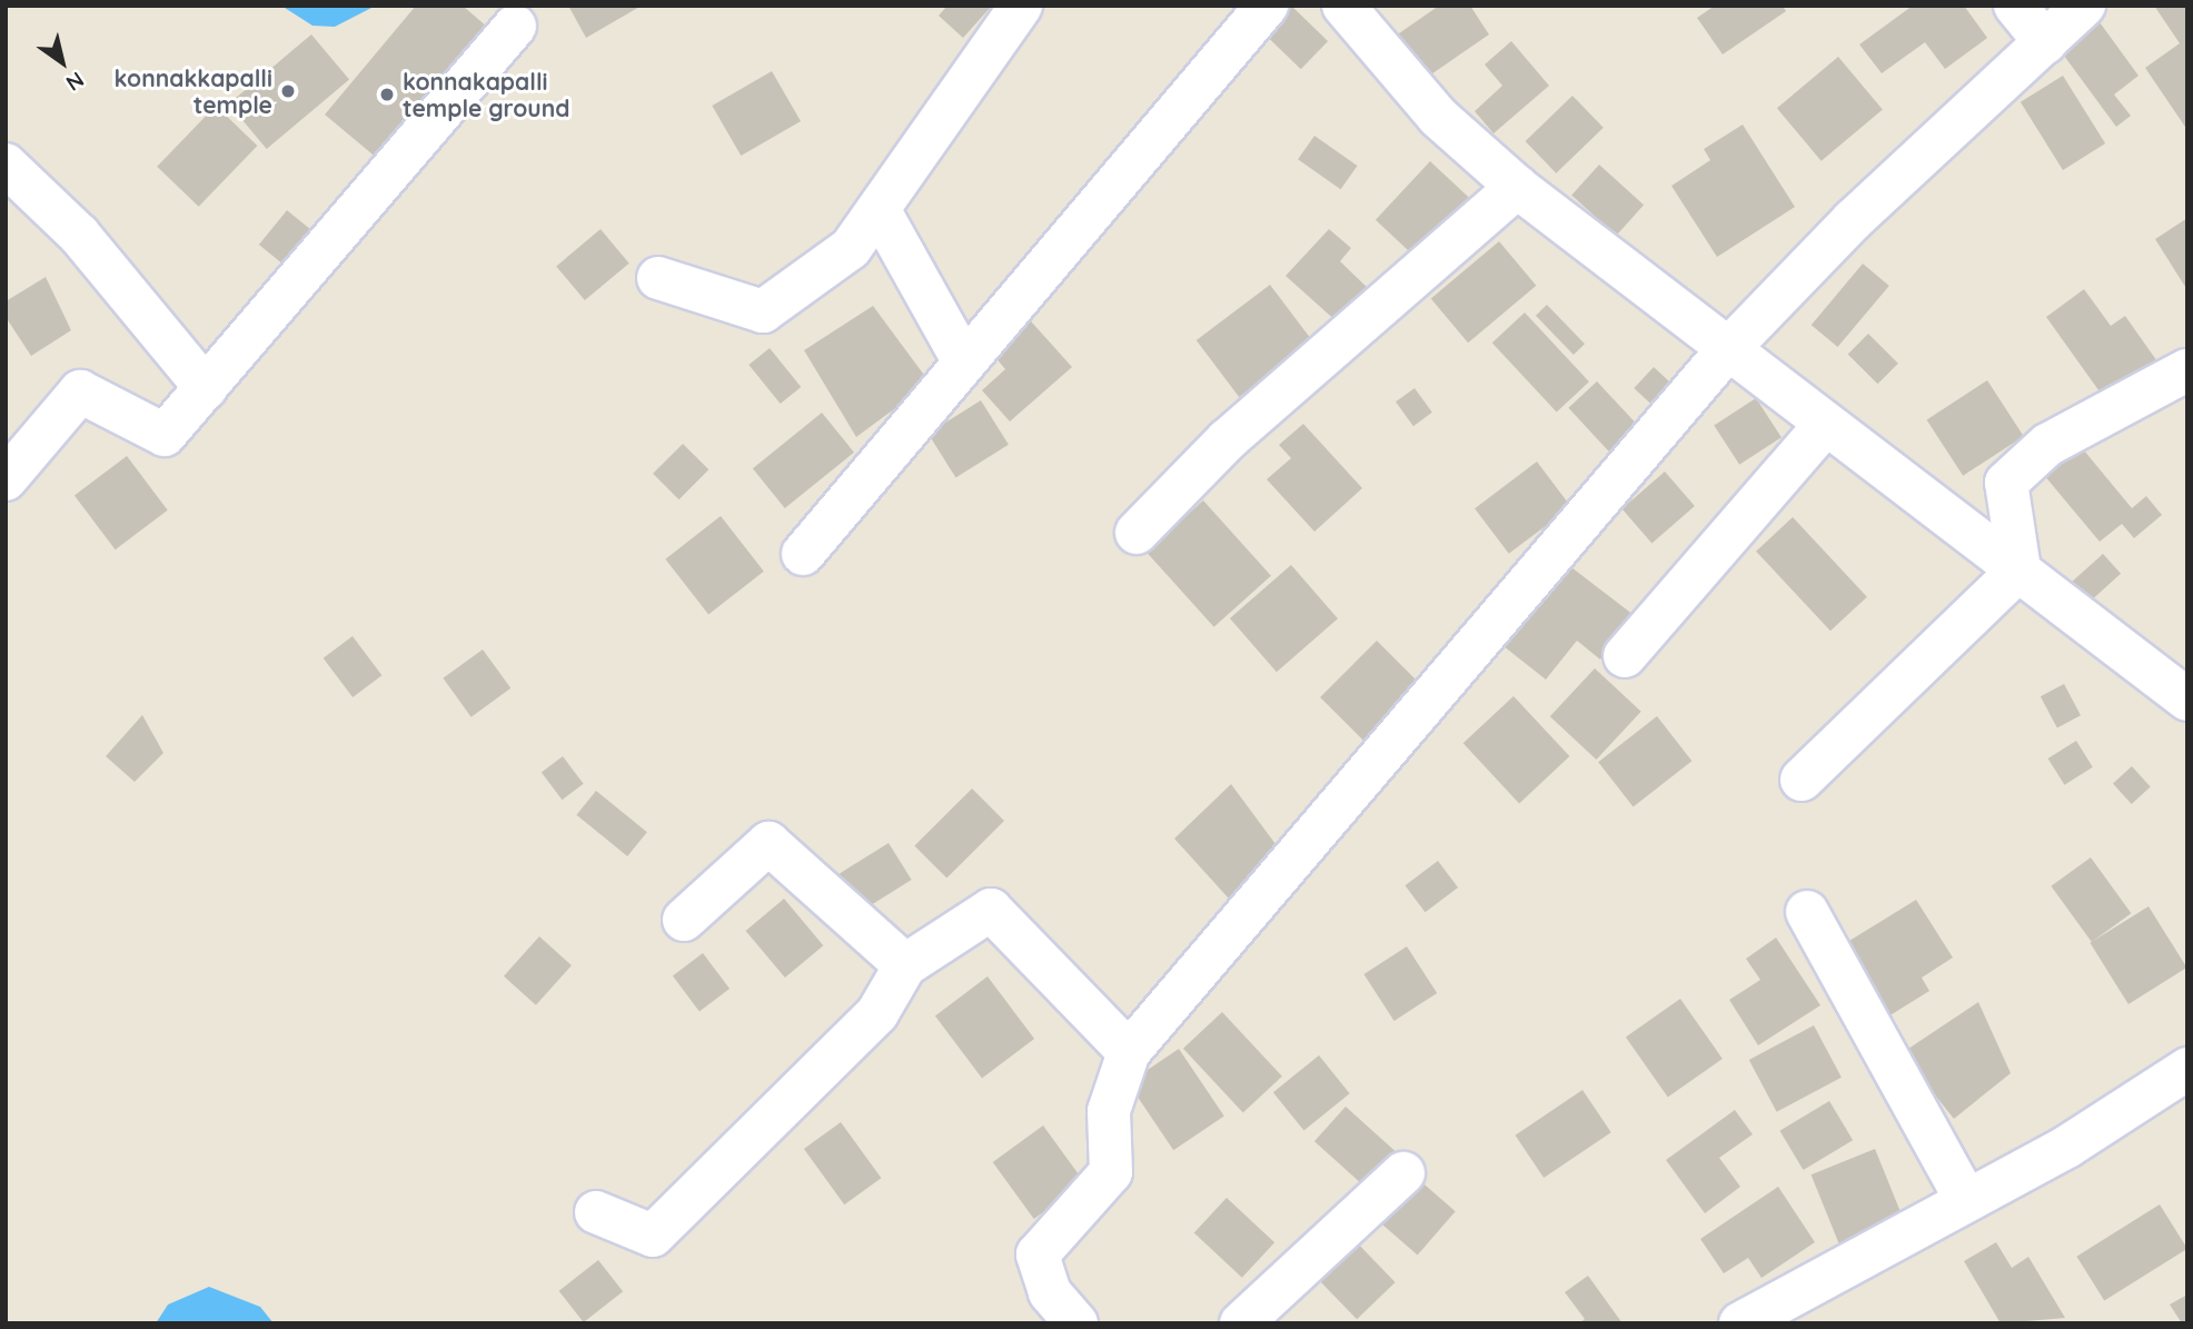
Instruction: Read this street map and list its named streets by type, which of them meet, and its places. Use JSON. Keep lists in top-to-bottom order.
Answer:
{
  "places": ["konnakkapalli temple", "konnakapalli temple ground"],
  "north": "bottom right"
}
